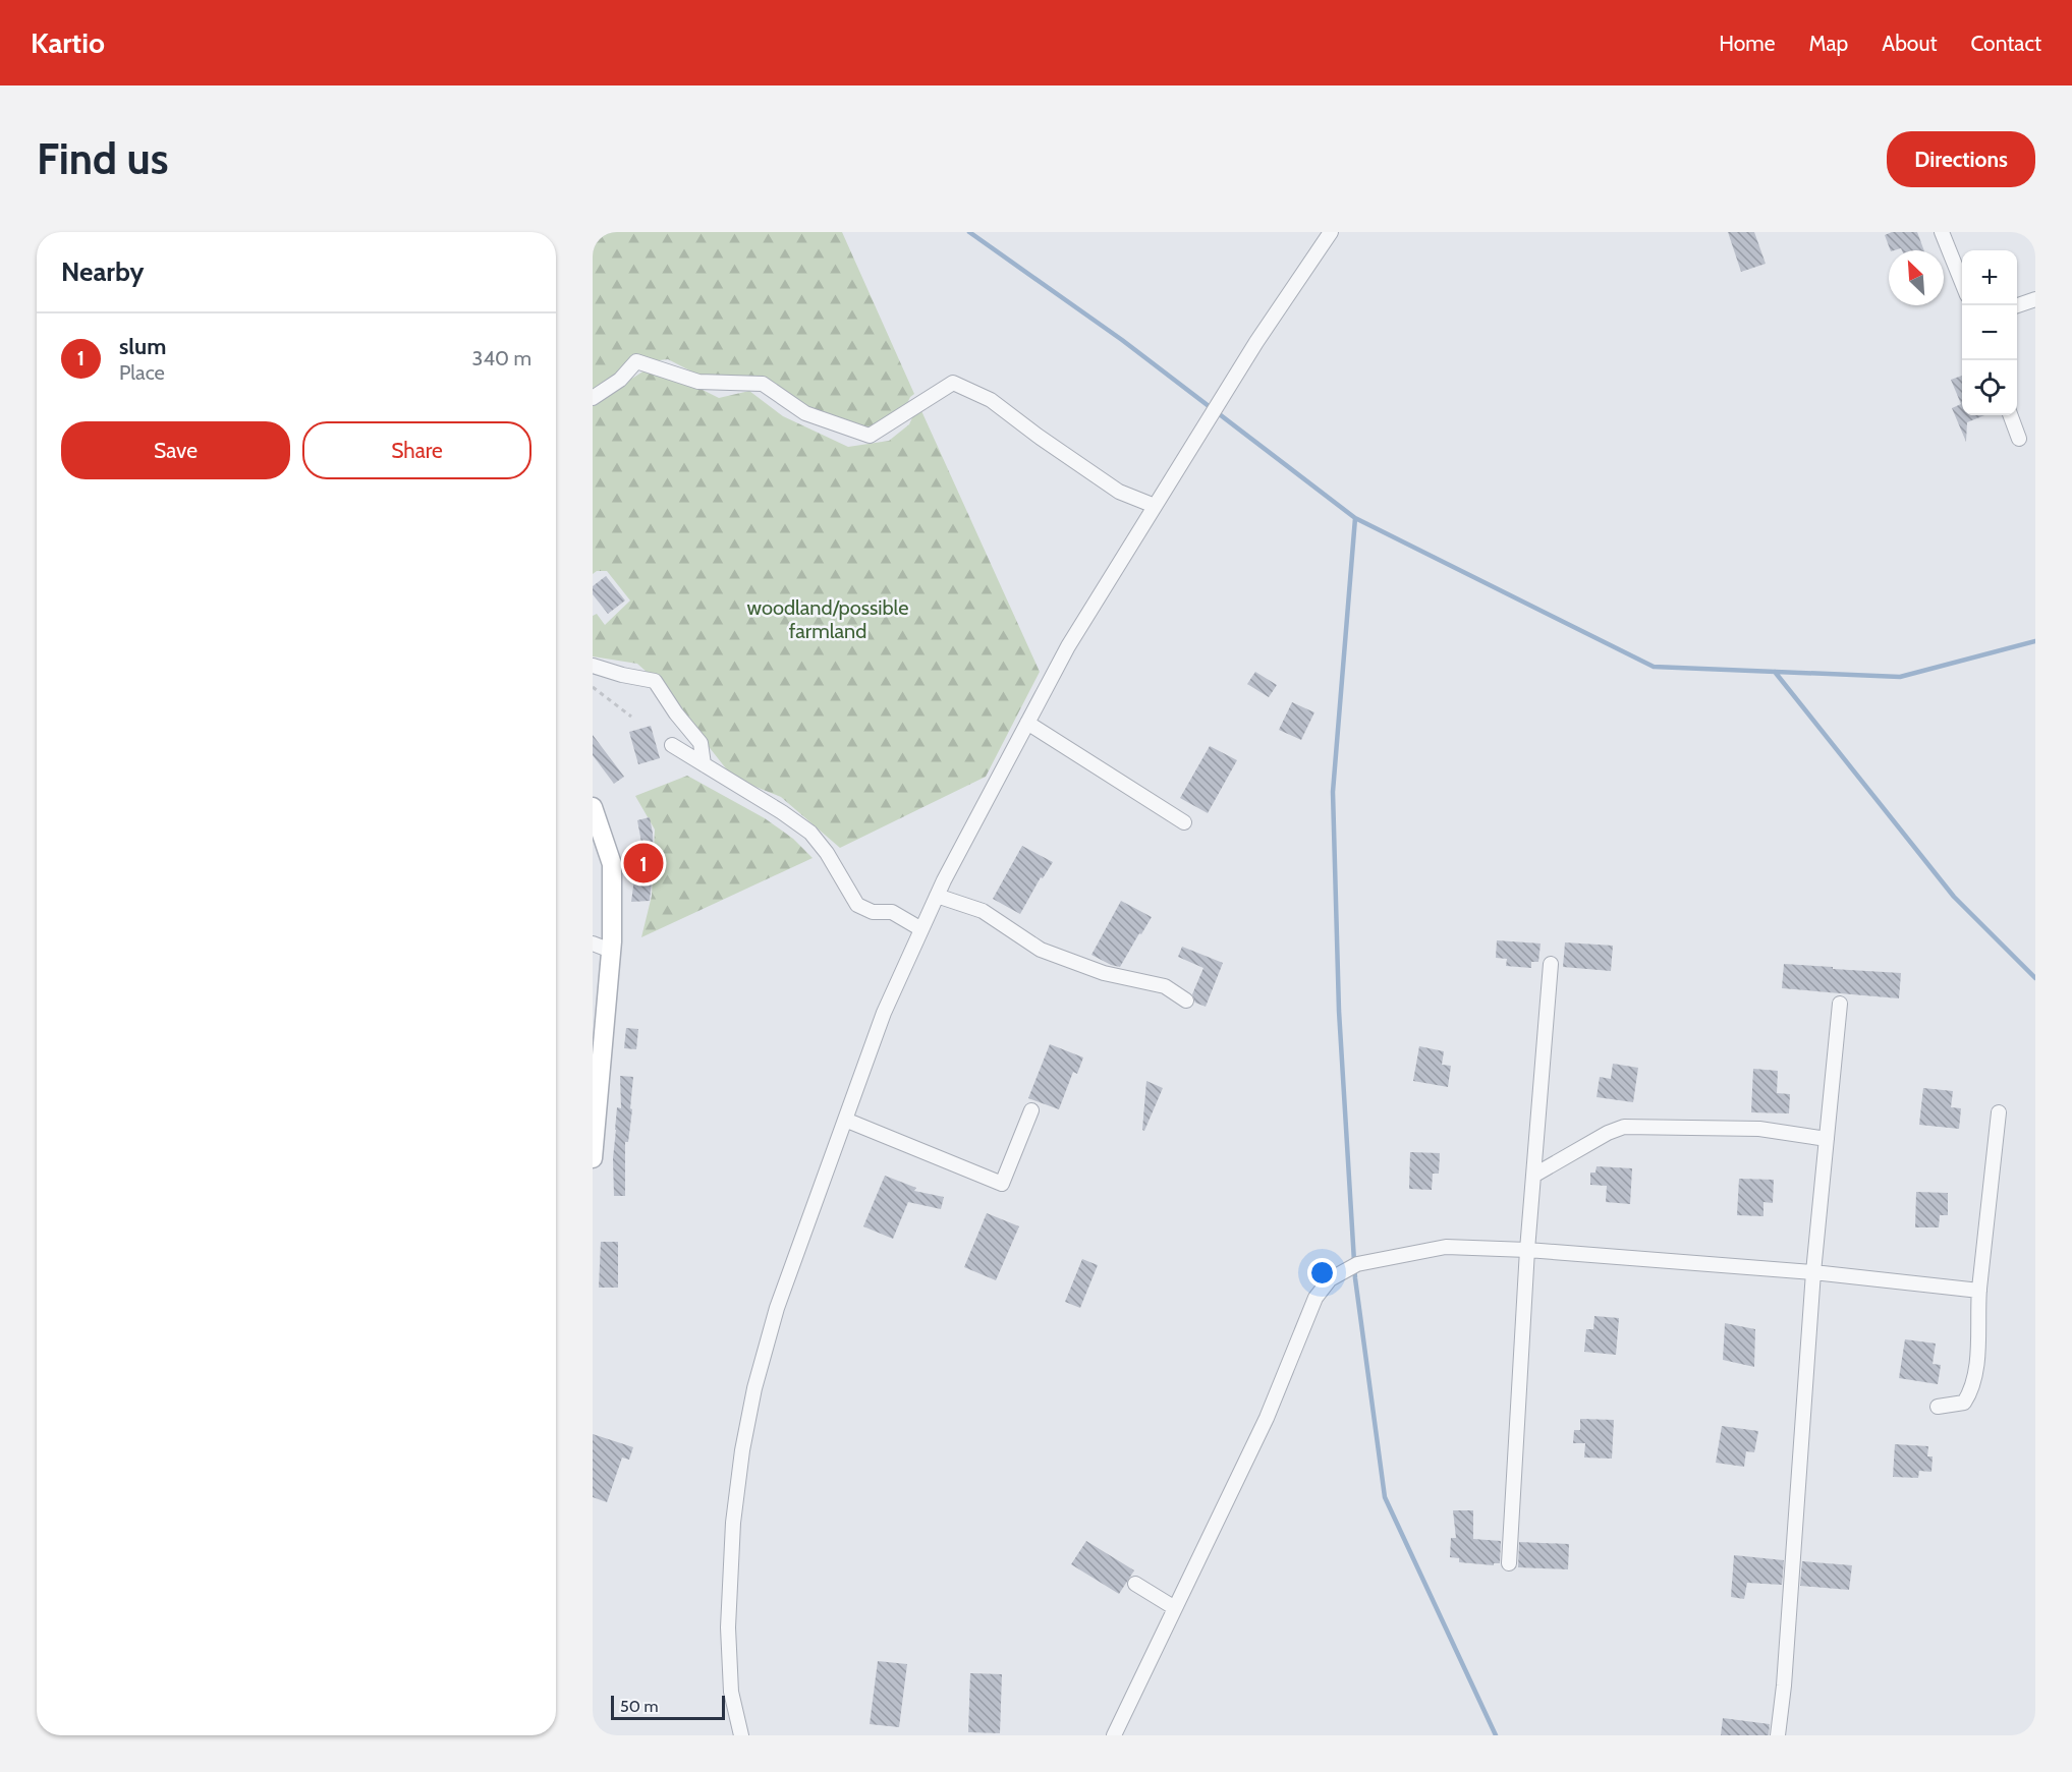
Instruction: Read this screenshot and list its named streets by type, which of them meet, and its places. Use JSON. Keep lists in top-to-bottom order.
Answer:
{
  "parks": ["woodland/possible farmland"],
  "scale_bar": "50 m",
  "north": "top left",
  "page": {
    "header": "Kartio",
    "nav": [
      "Home",
      "Map",
      "About",
      "Contact"
    ],
    "buttons": [
      "Directions",
      ["Save", "Share"]
    ],
    "title": "Find us",
    "heading": "Nearby",
    "map_buttons": ["+", "−"],
    "list": [
      {
        "mark": "1",
        "name": "slum",
        "note": "Place",
        "value": "340 m"
      }
    ],
    "pins": "1",
    "scale": "50 m"
  }
}
